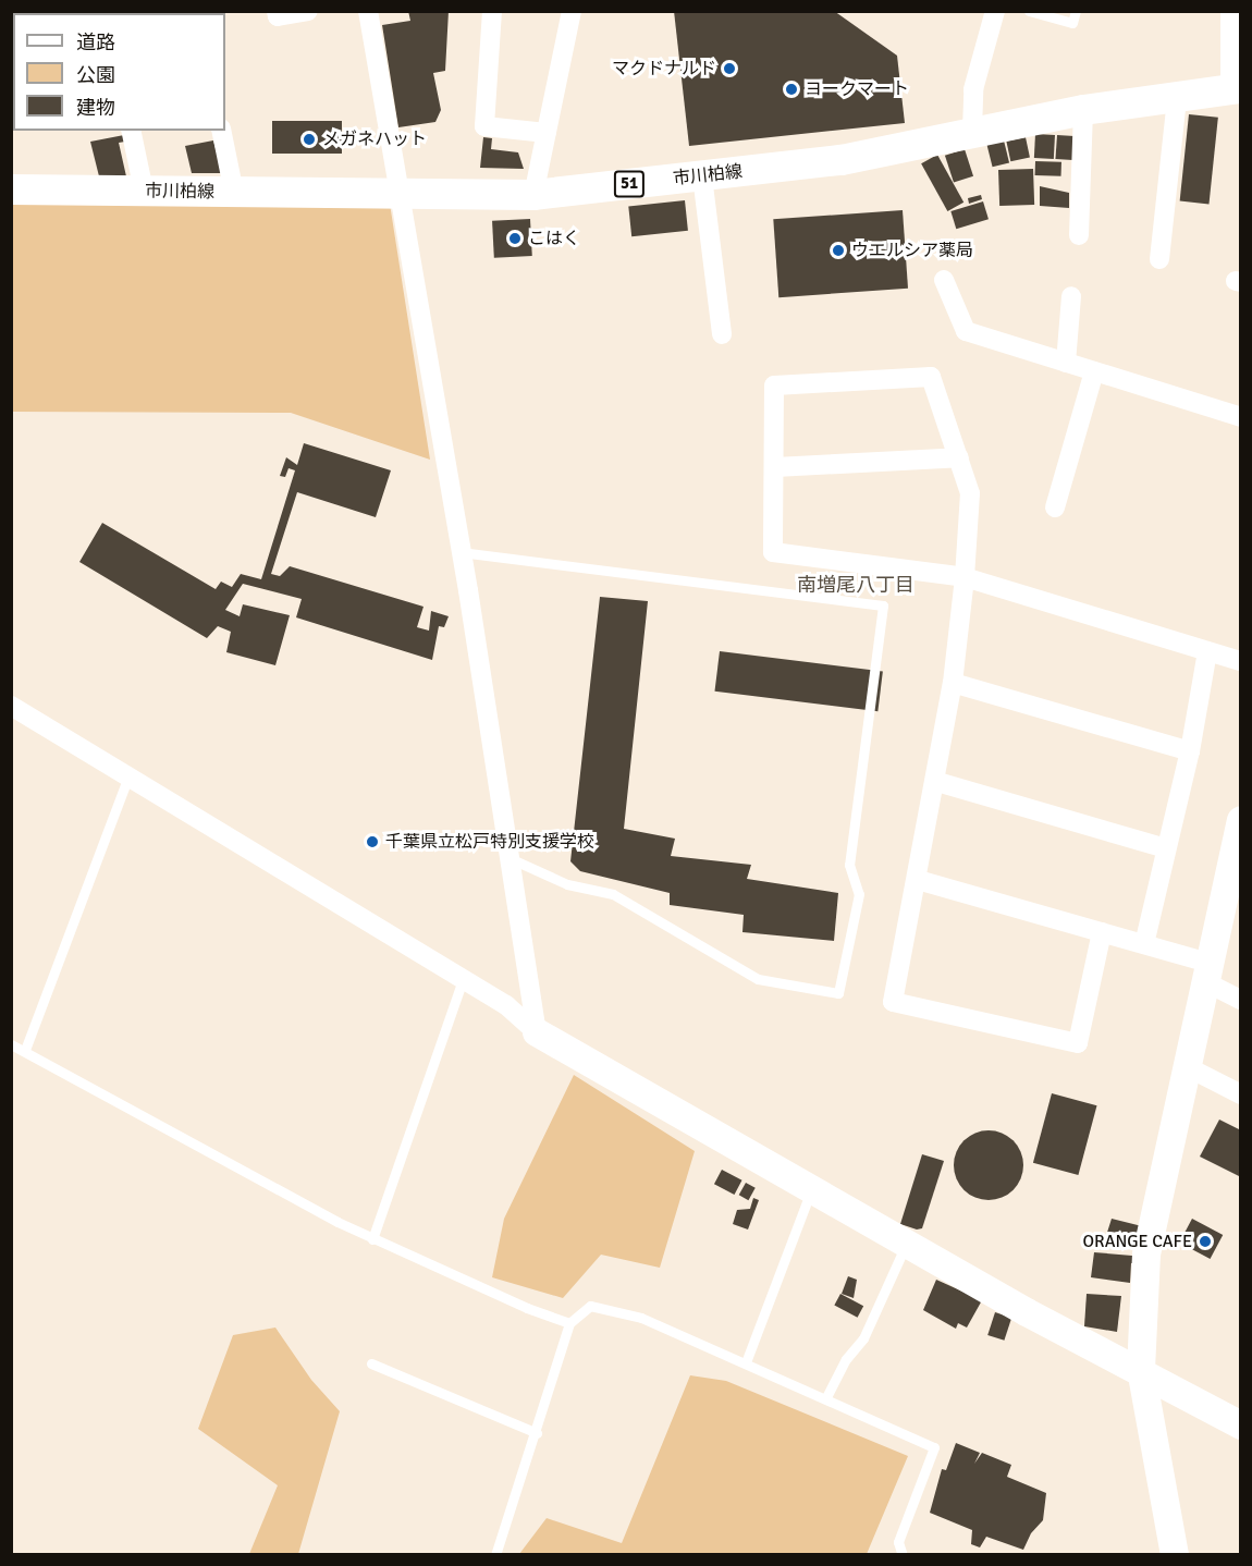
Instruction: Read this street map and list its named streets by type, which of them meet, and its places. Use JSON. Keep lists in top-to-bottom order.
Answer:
{
  "streets": {
    "main road": ["市川柏線", "51"]
  },
  "districts": ["南増尾八丁目"],
  "places": [
    "マクドナルド",
    "ヨークマート",
    "メガネハット",
    "こはく",
    "ウエルシア薬局",
    "千葉県立松戸特別支援学校",
    "ORANGE CAFE"
  ],
  "legend": ["道路", "公園", "建物"]
}
